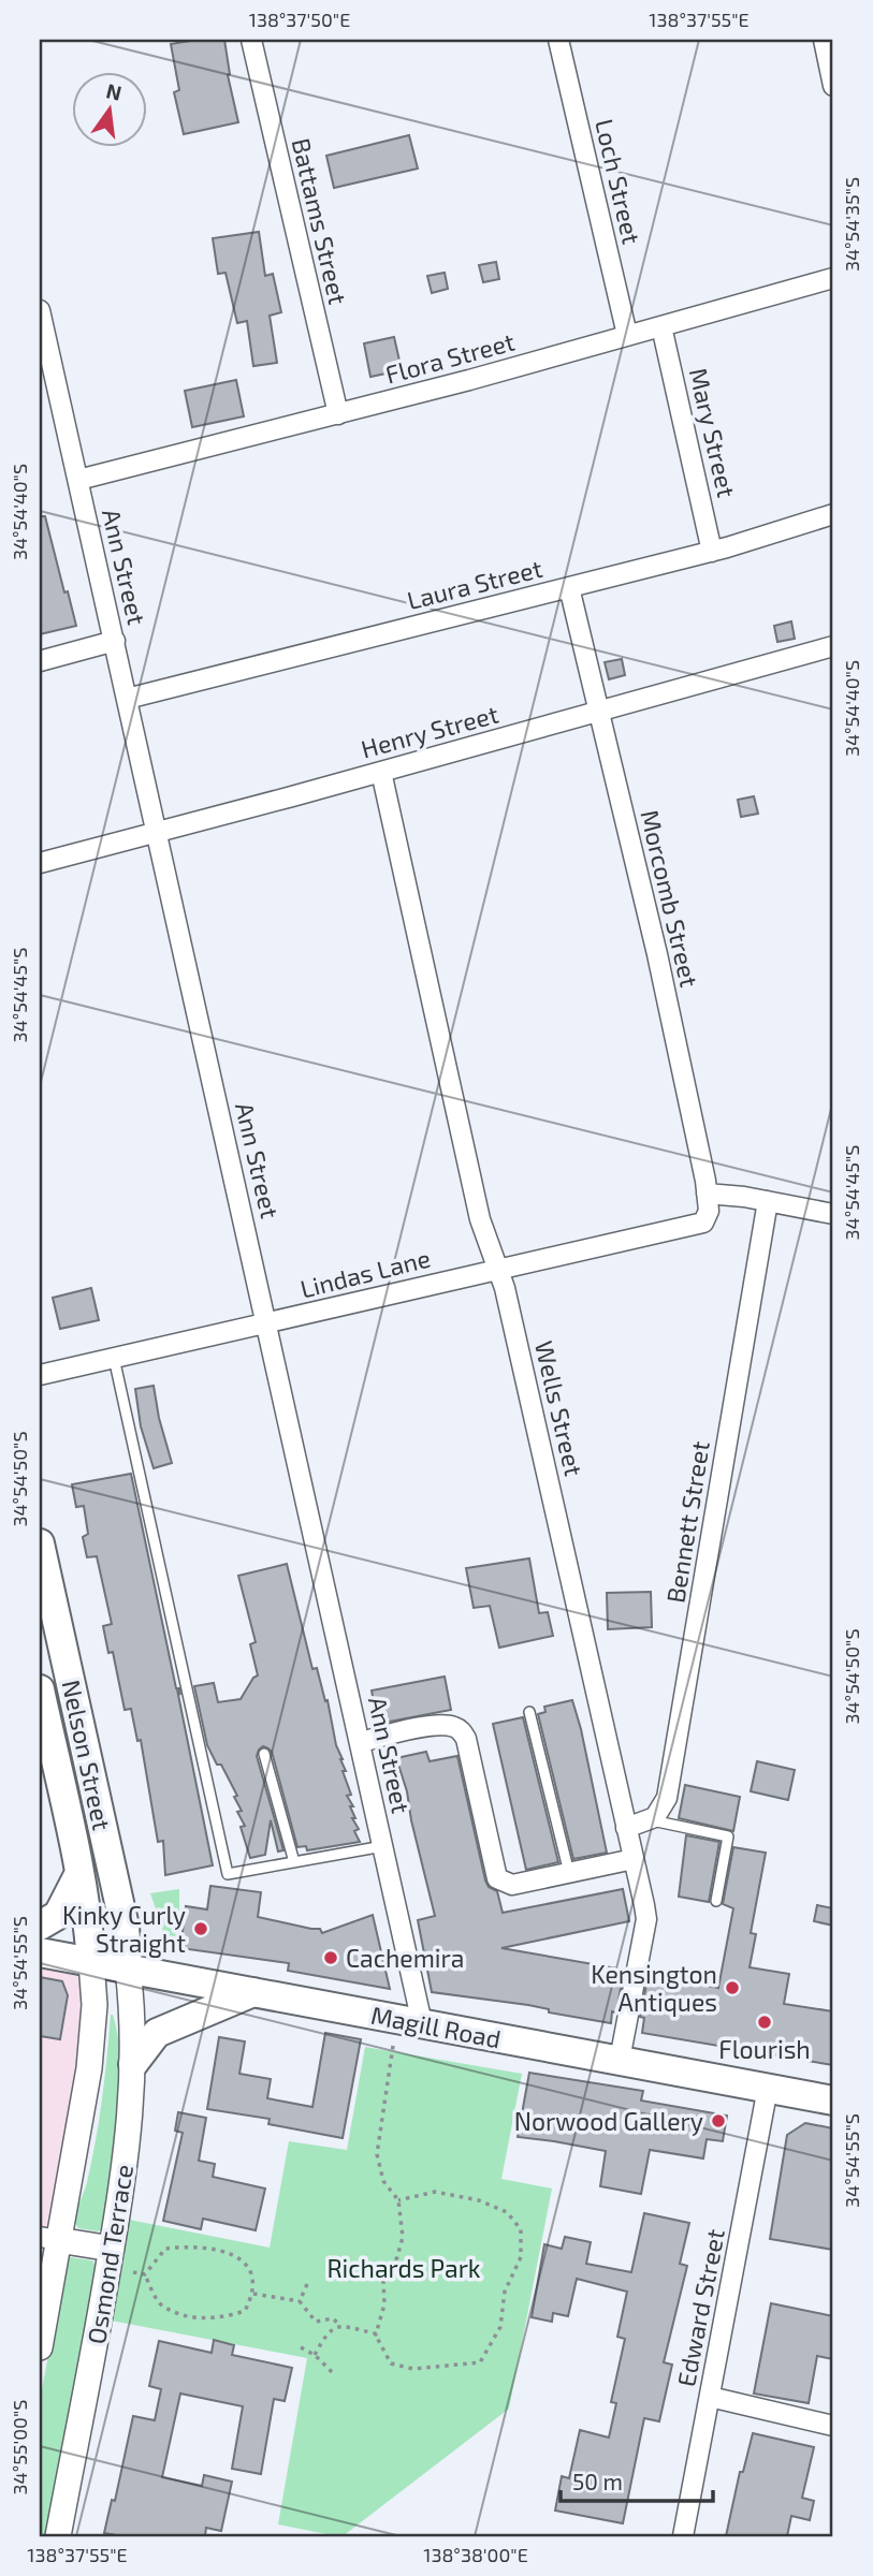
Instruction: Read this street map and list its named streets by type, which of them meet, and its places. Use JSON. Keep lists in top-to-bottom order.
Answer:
{
  "streets": {
    "main road": ["Nelson Street", "Magill Road"],
    "street": [
      "Loch Street",
      "Battams Street",
      "Flora Street",
      "Mary Street",
      "Ann Street",
      "Laura Street",
      "Henry Street",
      "Morcomb Street",
      "Lindas Lane",
      "Wells Street",
      "Bennett Street",
      "Osmond Terrace",
      "Edward Street"
    ]
  },
  "crossings": [
    ["Loch Street", "Flora Street"],
    ["Battams Street", "Flora Street"],
    ["Flora Street", "Mary Street"],
    ["Flora Street", "Ann Street"],
    ["Mary Street", "Laura Street"],
    ["Ann Street", "Laura Street"],
    ["Ann Street", "Henry Street"],
    ["Ann Street", "Lindas Lane"],
    ["Ann Street", "Magill Road"],
    ["Laura Street", "Morcomb Street"],
    ["Henry Street", "Morcomb Street"],
    ["Henry Street", "Wells Street"],
    ["Morcomb Street", "Lindas Lane"],
    ["Lindas Lane", "Wells Street"],
    ["Wells Street", "Magill Road"],
    ["Nelson Street", "Magill Road"],
    ["Nelson Street", "Osmond Terrace"],
    ["Magill Road", "Osmond Terrace"],
    ["Magill Road", "Edward Street"]
  ],
  "parks": ["Richards Park"],
  "places": [
    "Kinky Curly Straight",
    "Cachemira",
    "Kensington Antiques",
    "Flourish",
    "Norwood Gallery"
  ],
  "scale_bar": "50 m",
  "north": "top",
  "coordinates": [
    "138°37'50\"E",
    "138°37'55\"E",
    "34°54'35\"S",
    "34°54'40\"S",
    "34°54'45\"S",
    "34°54'50\"S",
    "34°54'55\"S",
    "34°55'00\"S",
    "138°38'00\"E"
  ]
}
